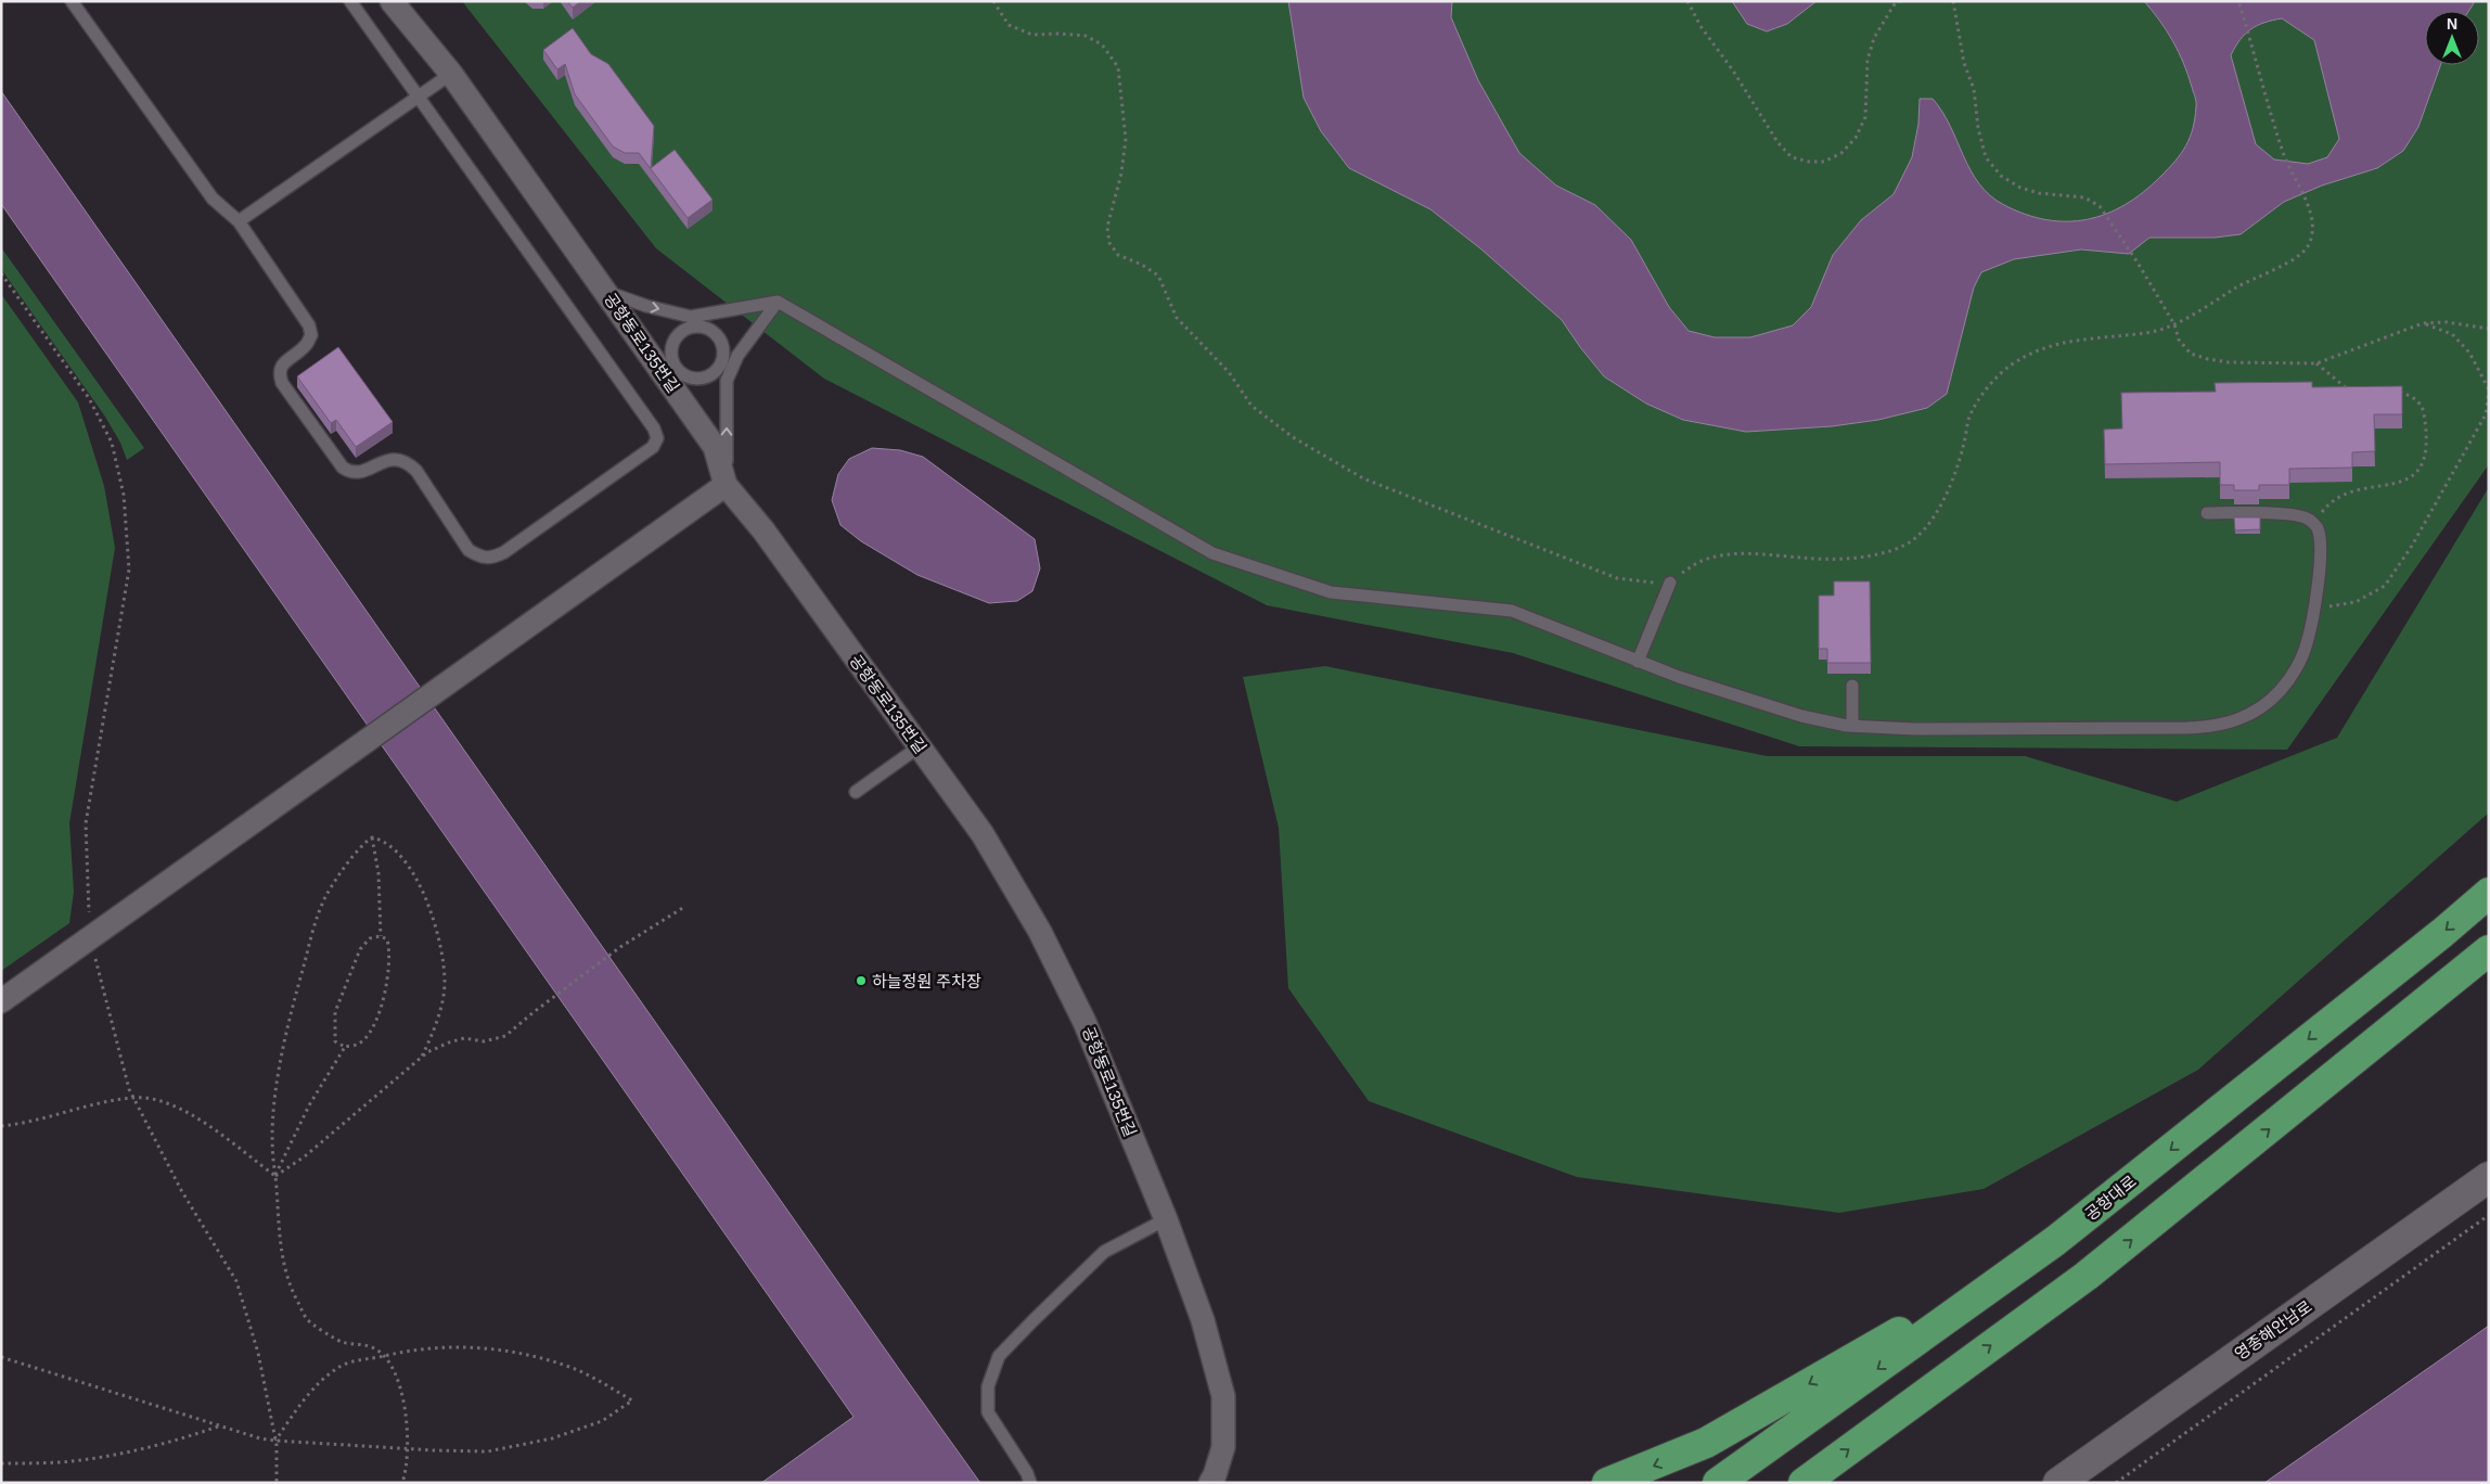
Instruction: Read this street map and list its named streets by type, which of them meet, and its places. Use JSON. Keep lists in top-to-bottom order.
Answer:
{
  "streets": {
    "highway": ["공항대로"],
    "main road": ["영종해안남로"],
    "street": ["공항동로135번길"]
  },
  "places": ["하늘정원 주차장"],
  "north": "top"
}
